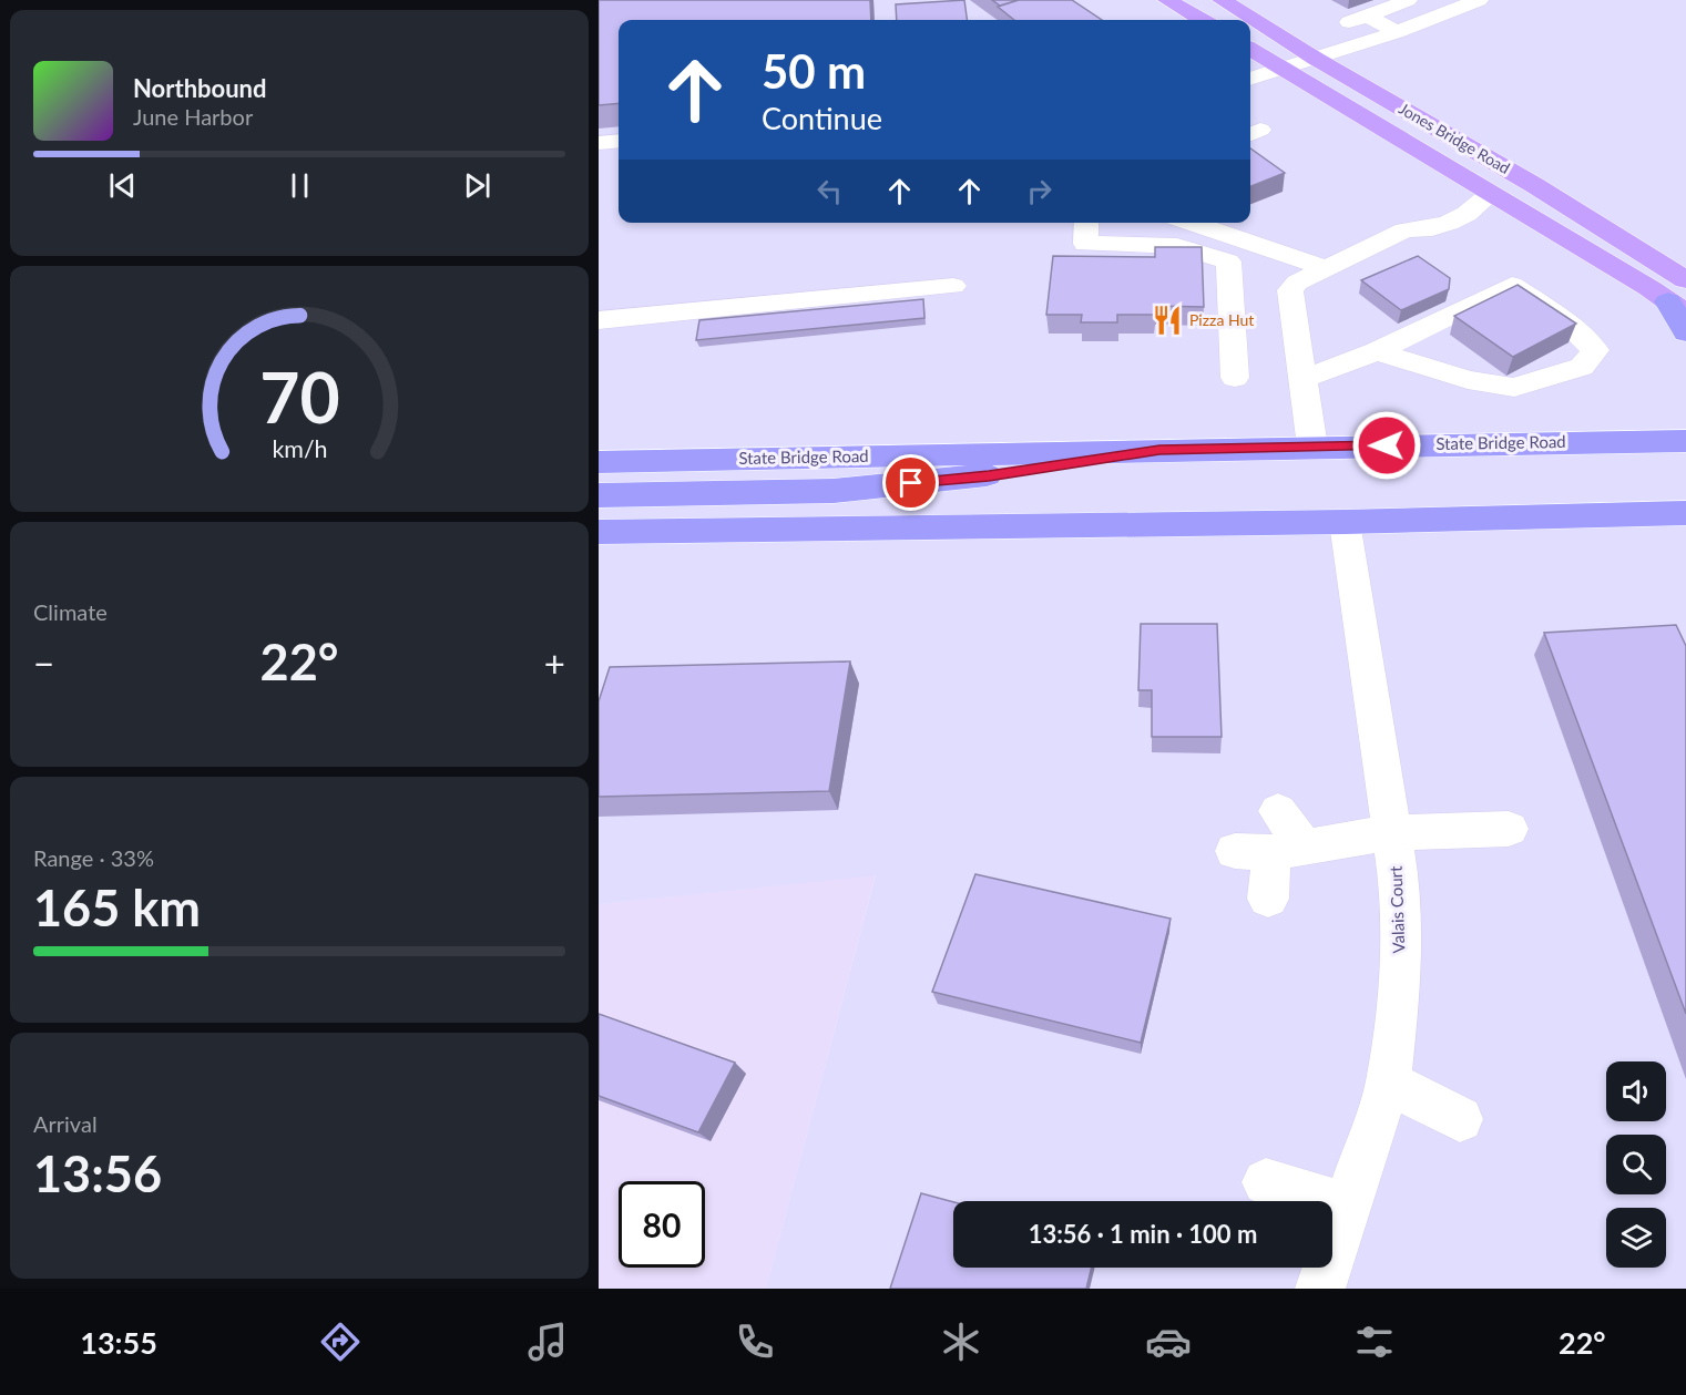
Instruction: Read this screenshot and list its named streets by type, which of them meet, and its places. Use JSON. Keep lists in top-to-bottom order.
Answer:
{
  "streets": {
    "highway": ["State Bridge Road"],
    "main road": ["Jones Bridge Road"],
    "street": ["Valais Court"]
  },
  "places": {
    "restaurant": ["Pizza Hut"]
  },
  "page": {
    "turn": ["50 m", "Continue"],
    "song": ["Northbound", "June Harbor"],
    "tile": [
      "Climate",
      ["Range · 33%", "165 km"],
      ["Arrival", "13:56"]
    ],
    "heat": ["−", "22°", "+"],
    "limit": "80",
    "trip": "13:56 · 1 min · 100 m",
    "tabs": ["13:55", "22°"],
    "gauge": ["70", "km/h"]
  }
}
